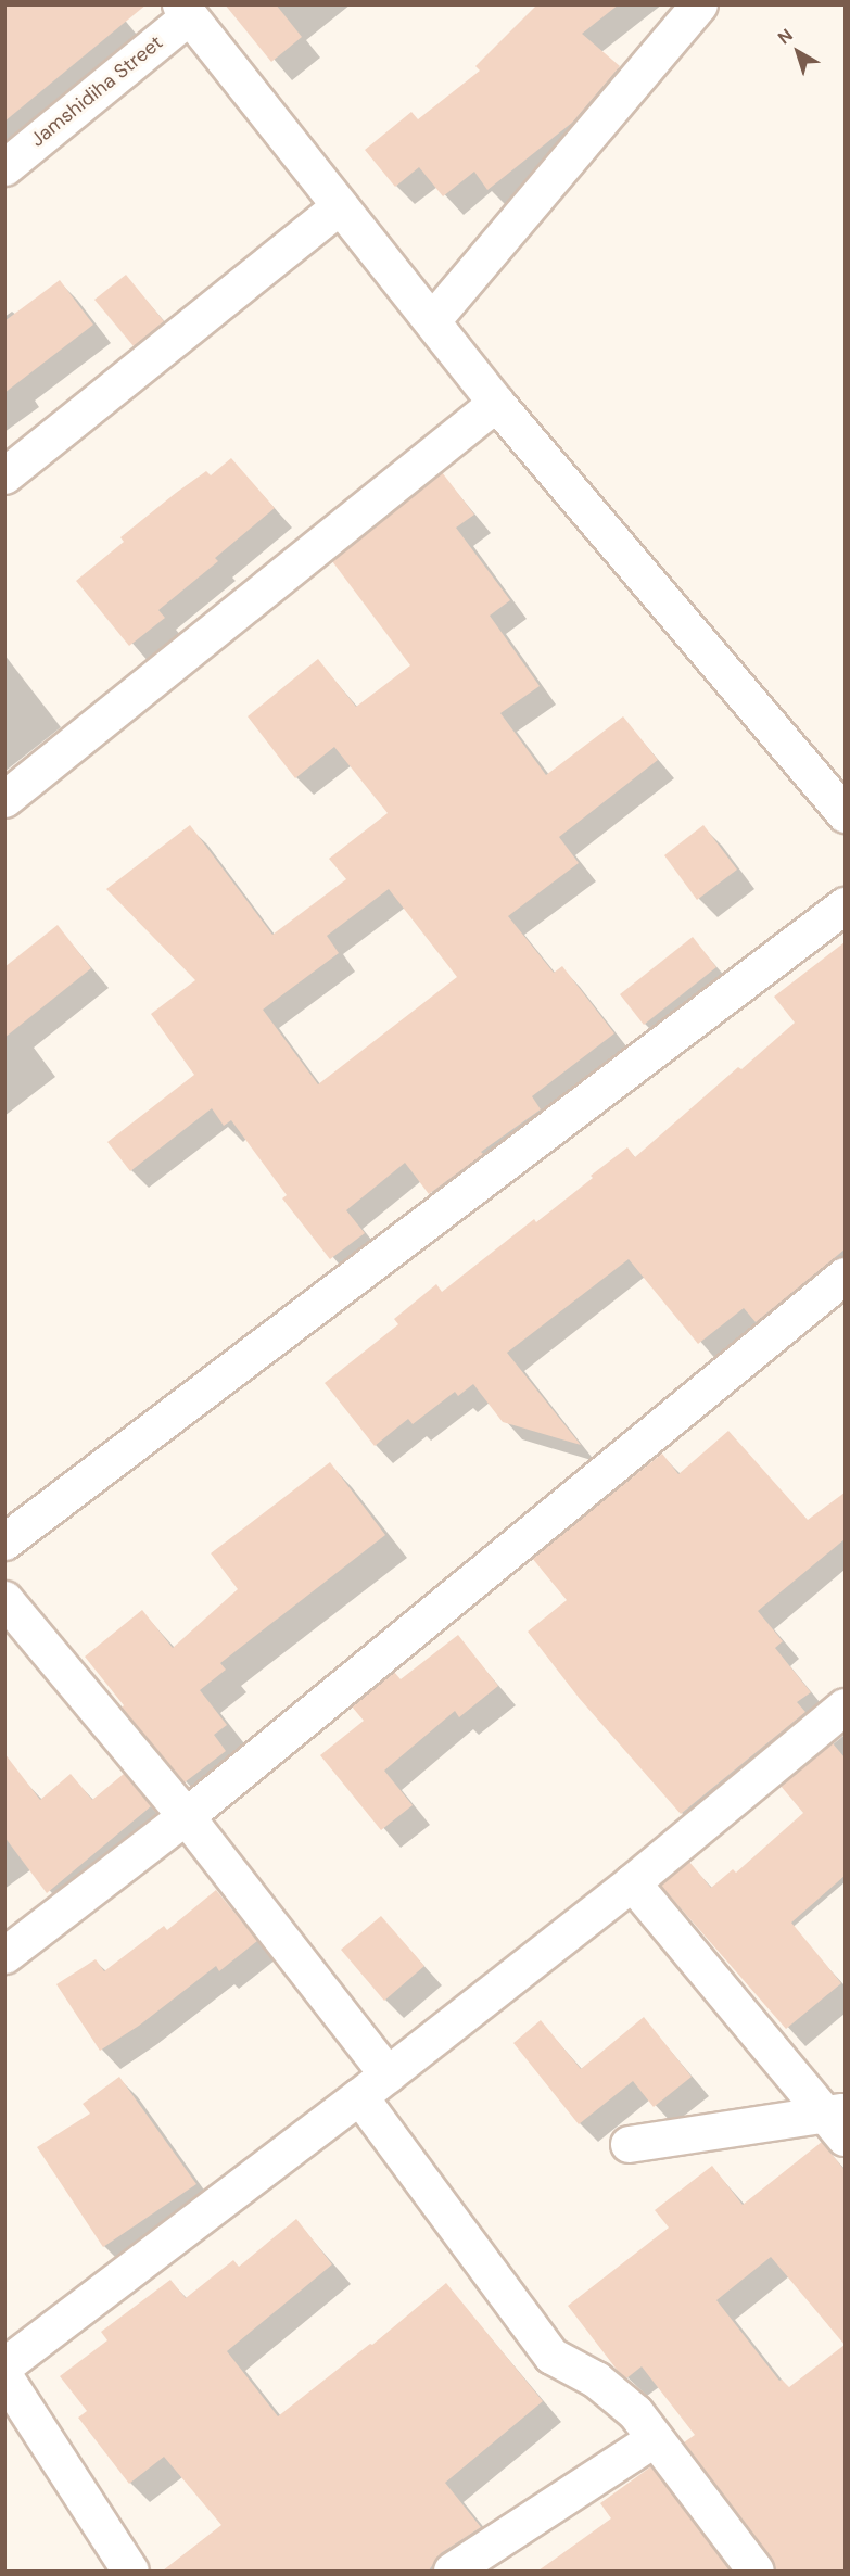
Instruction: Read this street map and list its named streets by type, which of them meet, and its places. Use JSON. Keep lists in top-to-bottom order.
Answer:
{
  "streets": {
    "street": ["Jamshidiha Street"]
  },
  "north": "top left"
}
